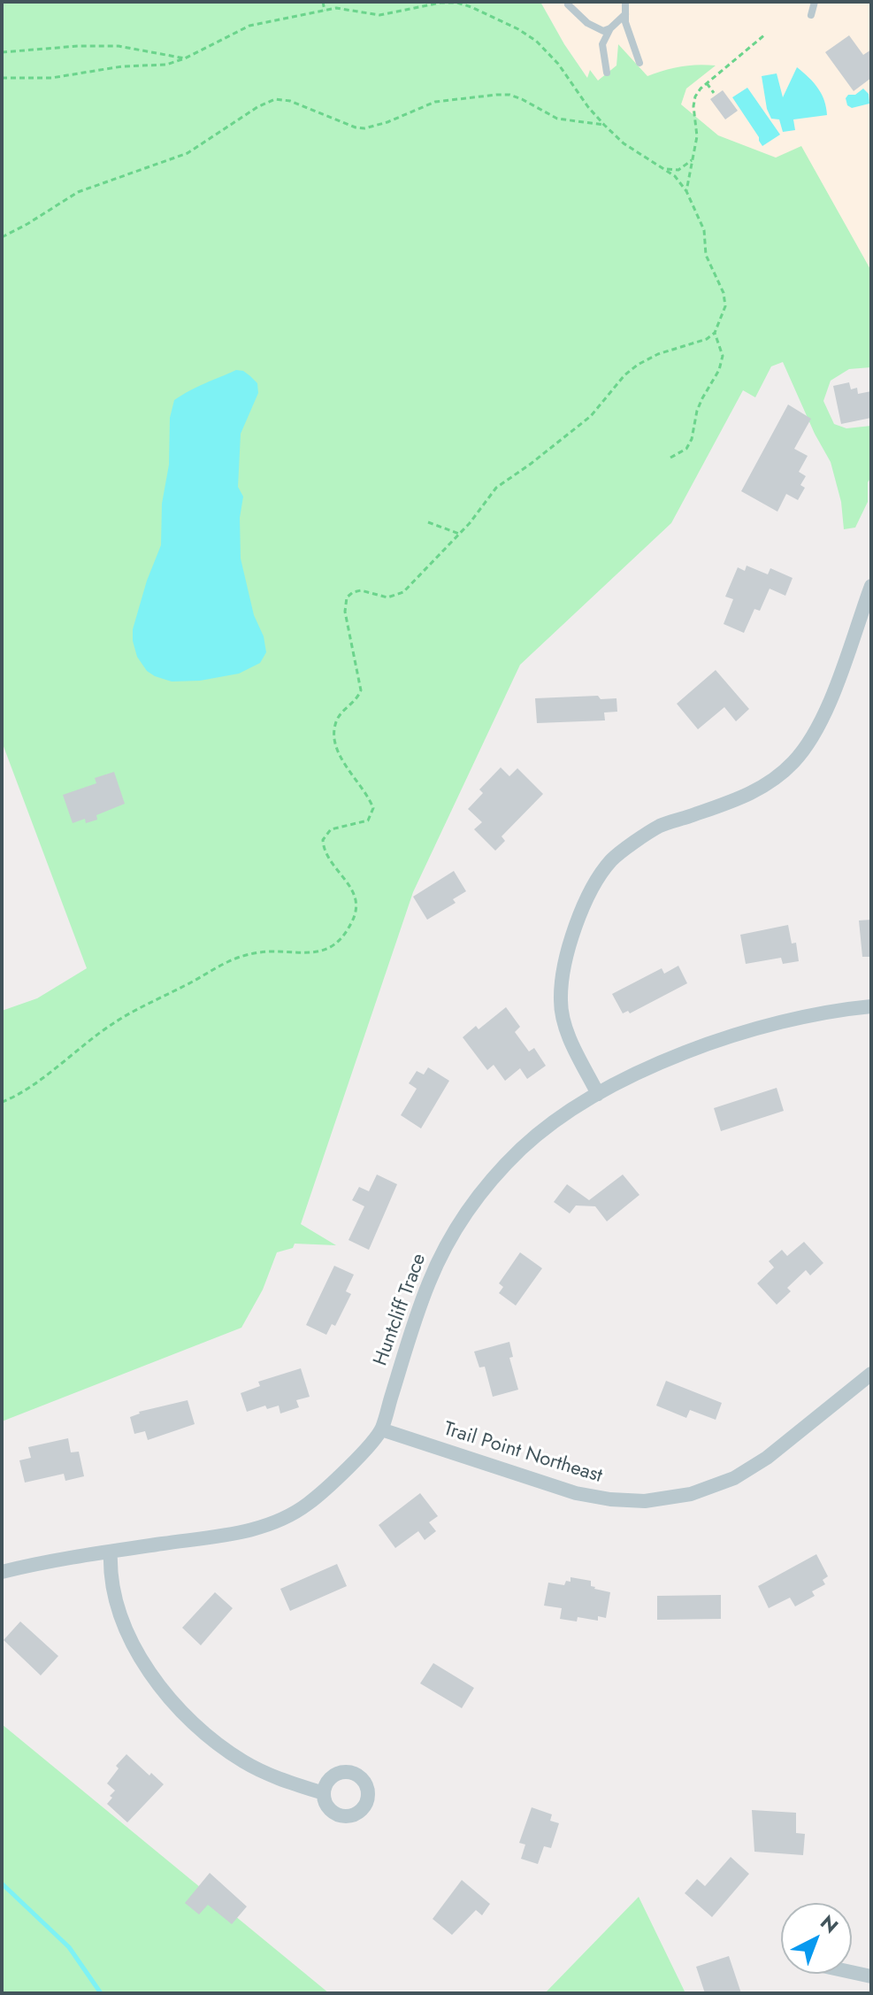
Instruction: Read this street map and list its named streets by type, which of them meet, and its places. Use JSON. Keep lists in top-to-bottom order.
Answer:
{
  "streets": {
    "street": ["Huntcliff Trace", "Trail Point Northeast"]
  },
  "crossings": [
    ["Huntcliff Trace", "Trail Point Northeast"]
  ],
  "north": "top right"
}
